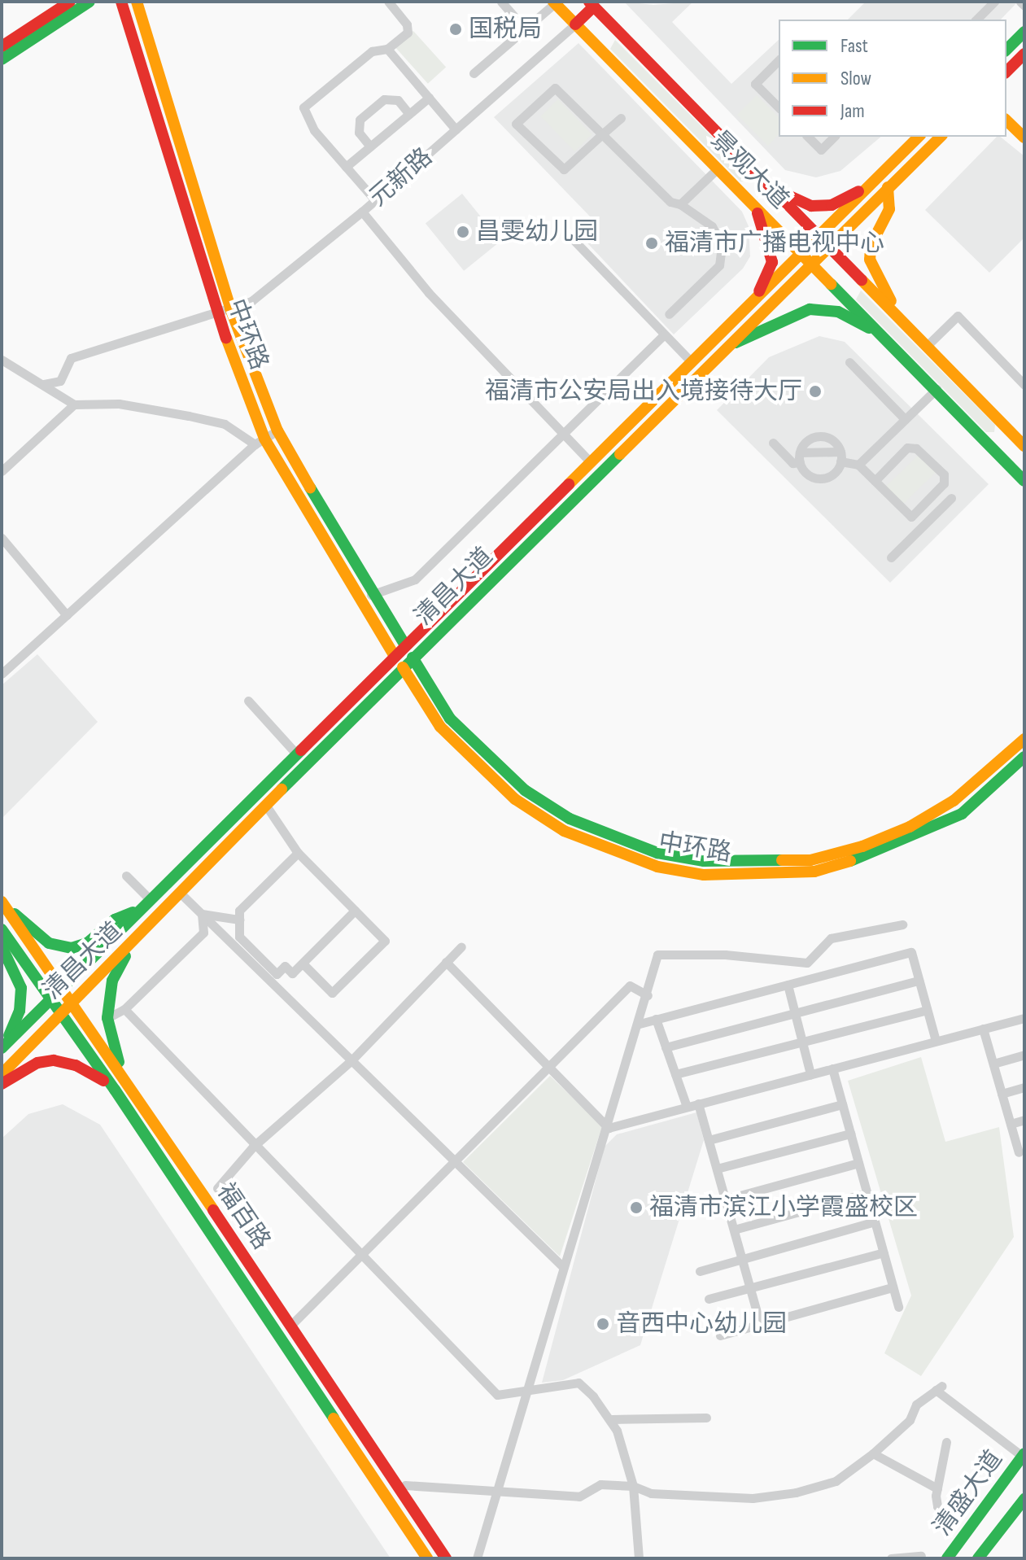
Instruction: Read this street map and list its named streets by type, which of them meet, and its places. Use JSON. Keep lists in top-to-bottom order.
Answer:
{
  "streets": {
    "main road": [
      "景观大道",
      "中环路",
      "清昌大道",
      "福百路",
      "清盛大道"
    ],
    "street": ["元新路"]
  },
  "crossings": [
    ["景观大道", "元新路"],
    ["景观大道", "清昌大道"],
    ["元新路", "中环路"],
    ["中环路", "清昌大道"],
    ["清昌大道", "福百路"]
  ],
  "places": [
    "国税局",
    "昌雯幼儿园",
    "福清市广播电视中心",
    "福清市公安局出入境接待大厅",
    "福清市滨江小学霞盛校区",
    "音西中心幼儿园"
  ],
  "legend": ["Fast", "Slow", "Jam"]
}
